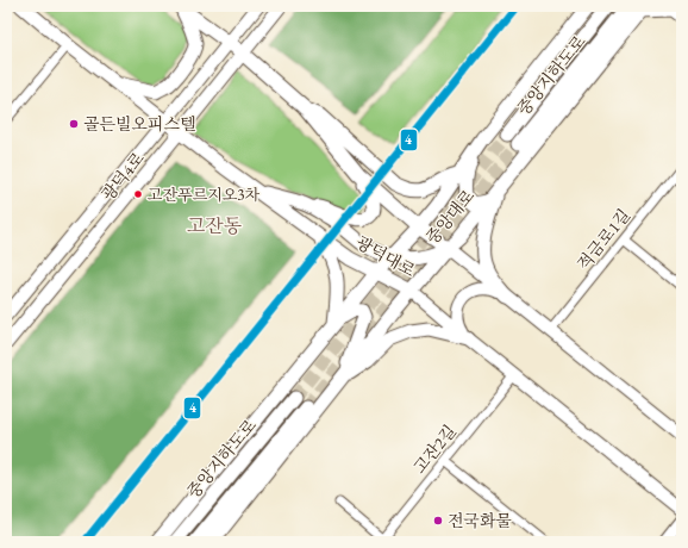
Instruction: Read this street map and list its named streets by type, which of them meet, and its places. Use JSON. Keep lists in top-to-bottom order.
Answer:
{
  "streets": {
    "main road": [
      "중앙지하도로",
      "광덕4로",
      "중앙대로",
      "광덕대로"
    ],
    "street": ["적금로1길", "고잔2길"]
  },
  "crossings": [
    ["중앙지하도로", "중앙대로"],
    ["광덕4로", "광덕대로"],
    ["중앙대로", "광덕대로"],
    ["광덕대로", "고잔2길"]
  ],
  "districts": ["고잔동"],
  "places": ["골든빌오피스텔", "고잔푸르지오3차", "전국화물"],
  "lines": ["transit line 4"]
}
